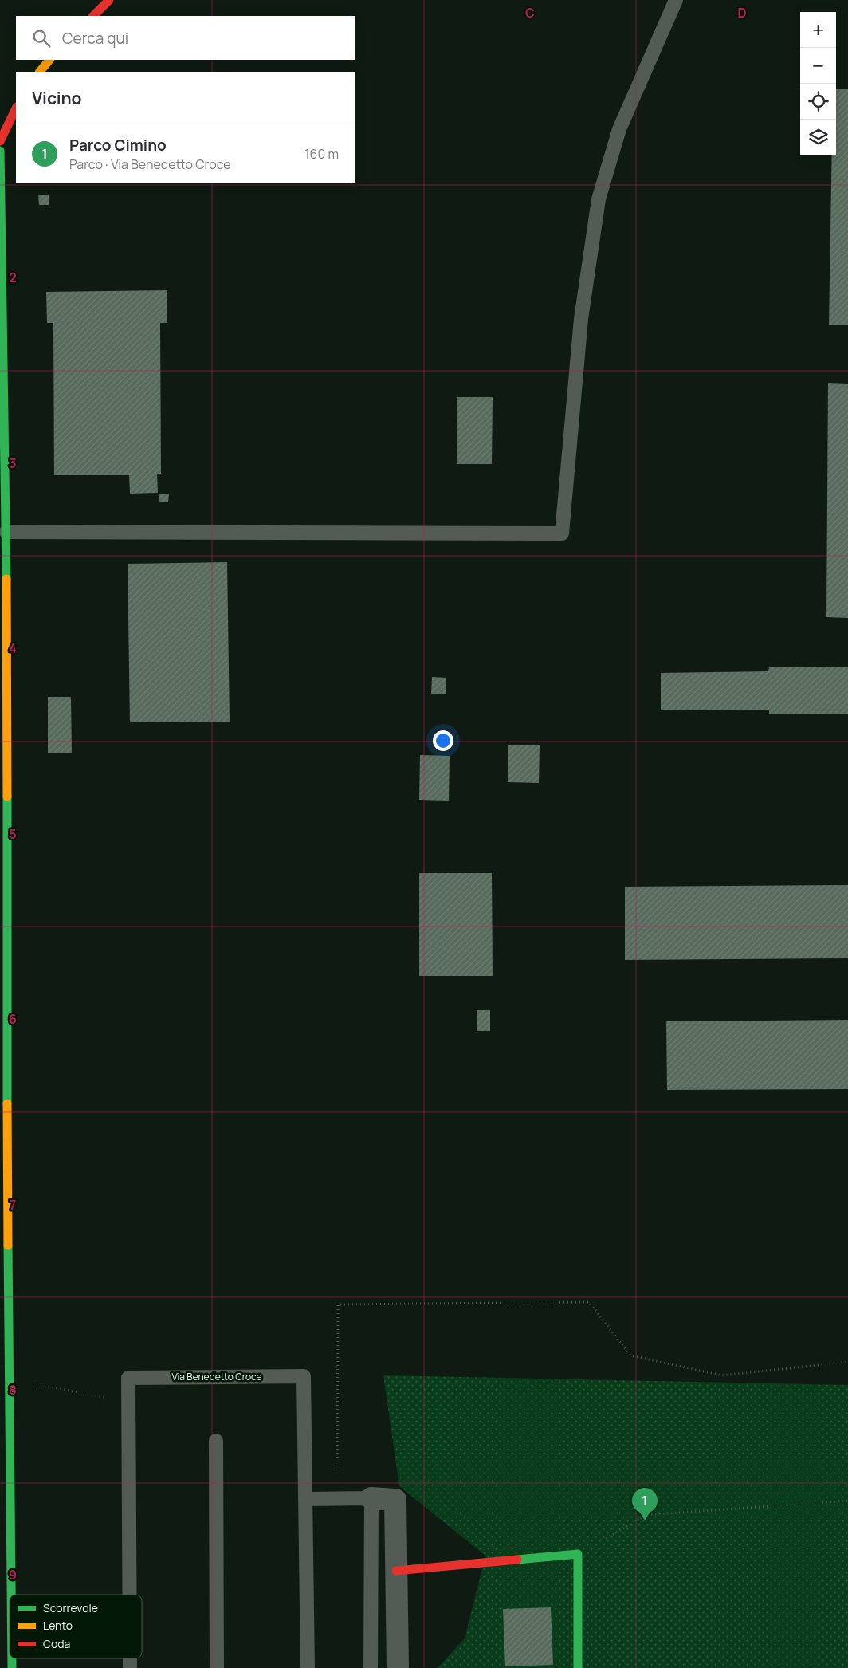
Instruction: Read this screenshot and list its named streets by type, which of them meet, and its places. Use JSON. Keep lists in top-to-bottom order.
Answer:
{
  "streets": {
    "lane": ["Via Benedetto Croce"]
  },
  "legend": ["Scorrevole", "Lento", "Coda"],
  "page": {
    "map_buttons": ["+", "−"],
    "search": "Cerca qui",
    "heading": "Vicino",
    "list": [
      {
        "mark": "1",
        "name": "Parco Cimino",
        "note": "Parco · Via Benedetto Croce",
        "value": "160 m"
      }
    ],
    "pins": "1"
  },
  "grid": {
    "columns": ["C", "D"],
    "rows": [
      "2",
      "3",
      "4",
      "5",
      "6",
      "7",
      "8",
      "9"
    ]
  }
}
